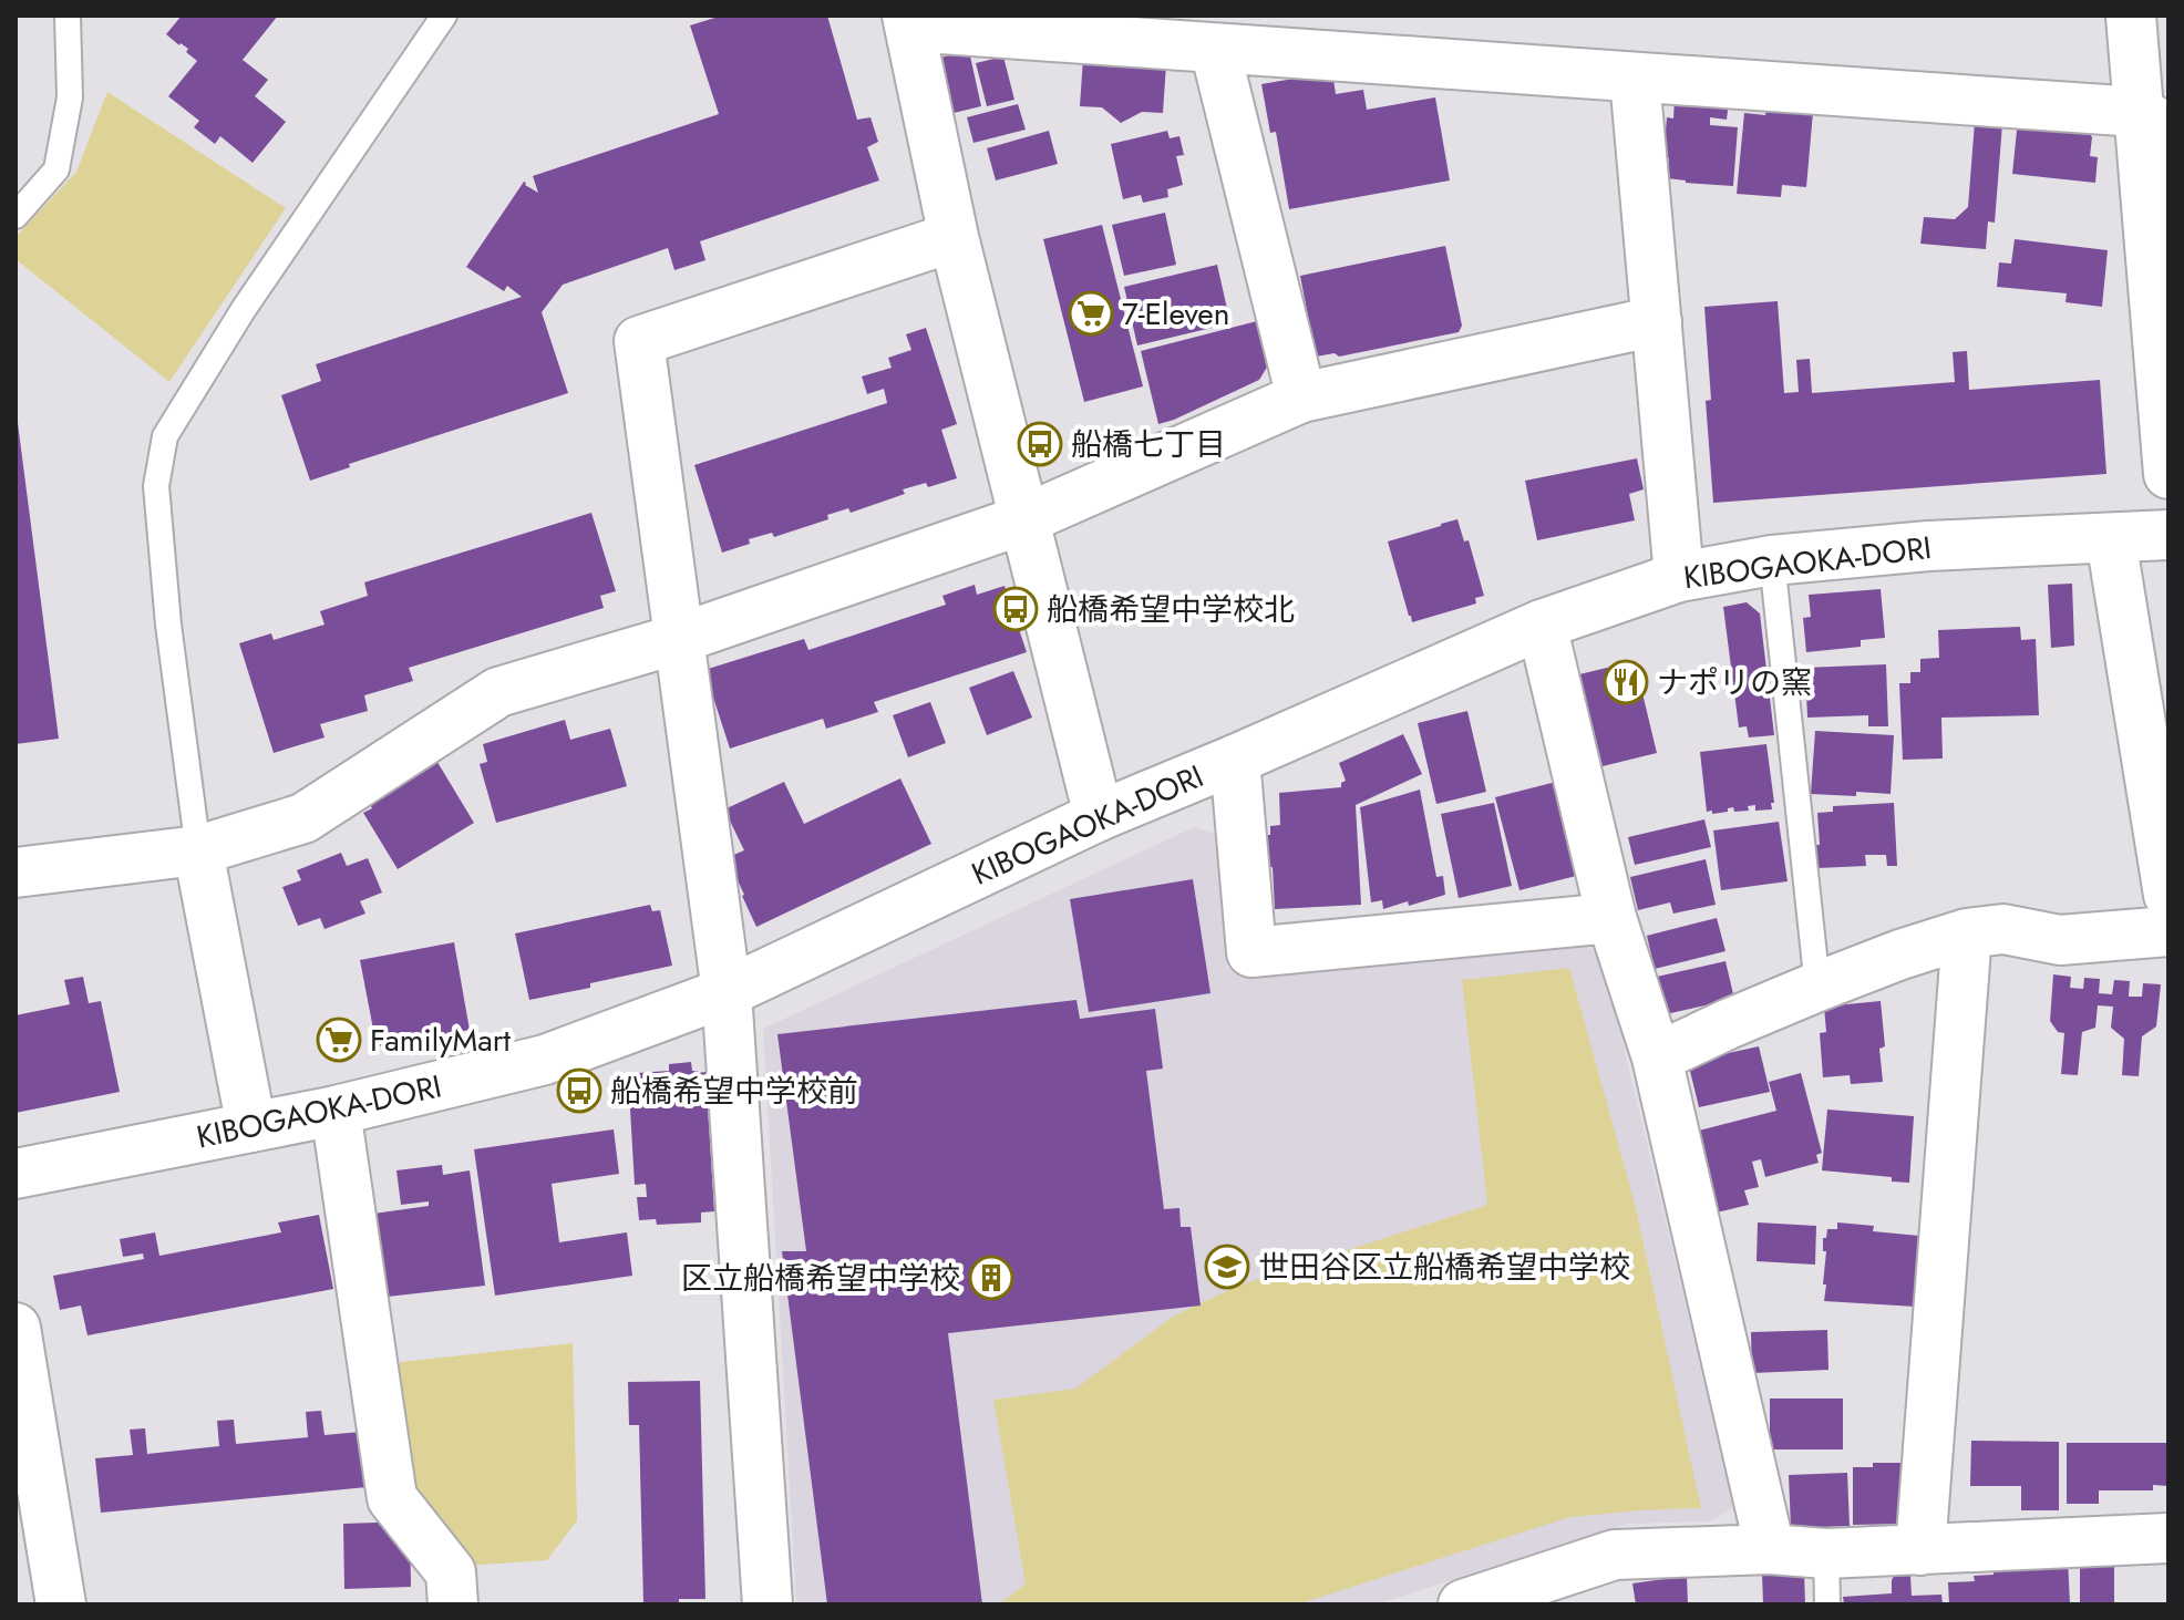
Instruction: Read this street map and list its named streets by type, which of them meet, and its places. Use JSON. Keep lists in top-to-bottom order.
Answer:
{
  "streets": {
    "street": ["KIBOGAOKA-DORI"]
  },
  "places": {
    "supermarket": ["7-Eleven", "FamilyMart"],
    "bus stop": ["船橋七丁目", "船橋希望中学校北", "船橋希望中学校前"],
    "restaurant": ["ナポリの窯"],
    "school or university": ["世田谷区立船橋希望中学校"],
    "building": ["区立船橋希望中学校"]
  }
}
